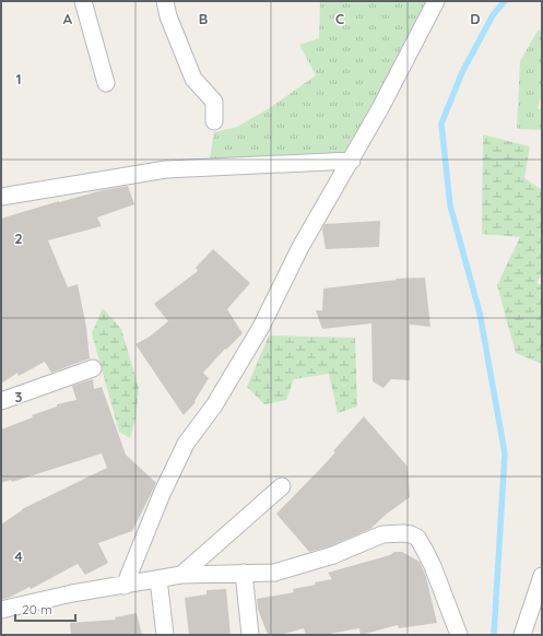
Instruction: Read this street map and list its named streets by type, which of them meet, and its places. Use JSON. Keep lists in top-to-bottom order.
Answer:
{
  "scale_bar": "20 m",
  "grid": {
    "columns": [
      "A",
      "B",
      "C",
      "D"
    ],
    "rows": [
      "1",
      "2",
      "3",
      "4"
    ]
  }
}
